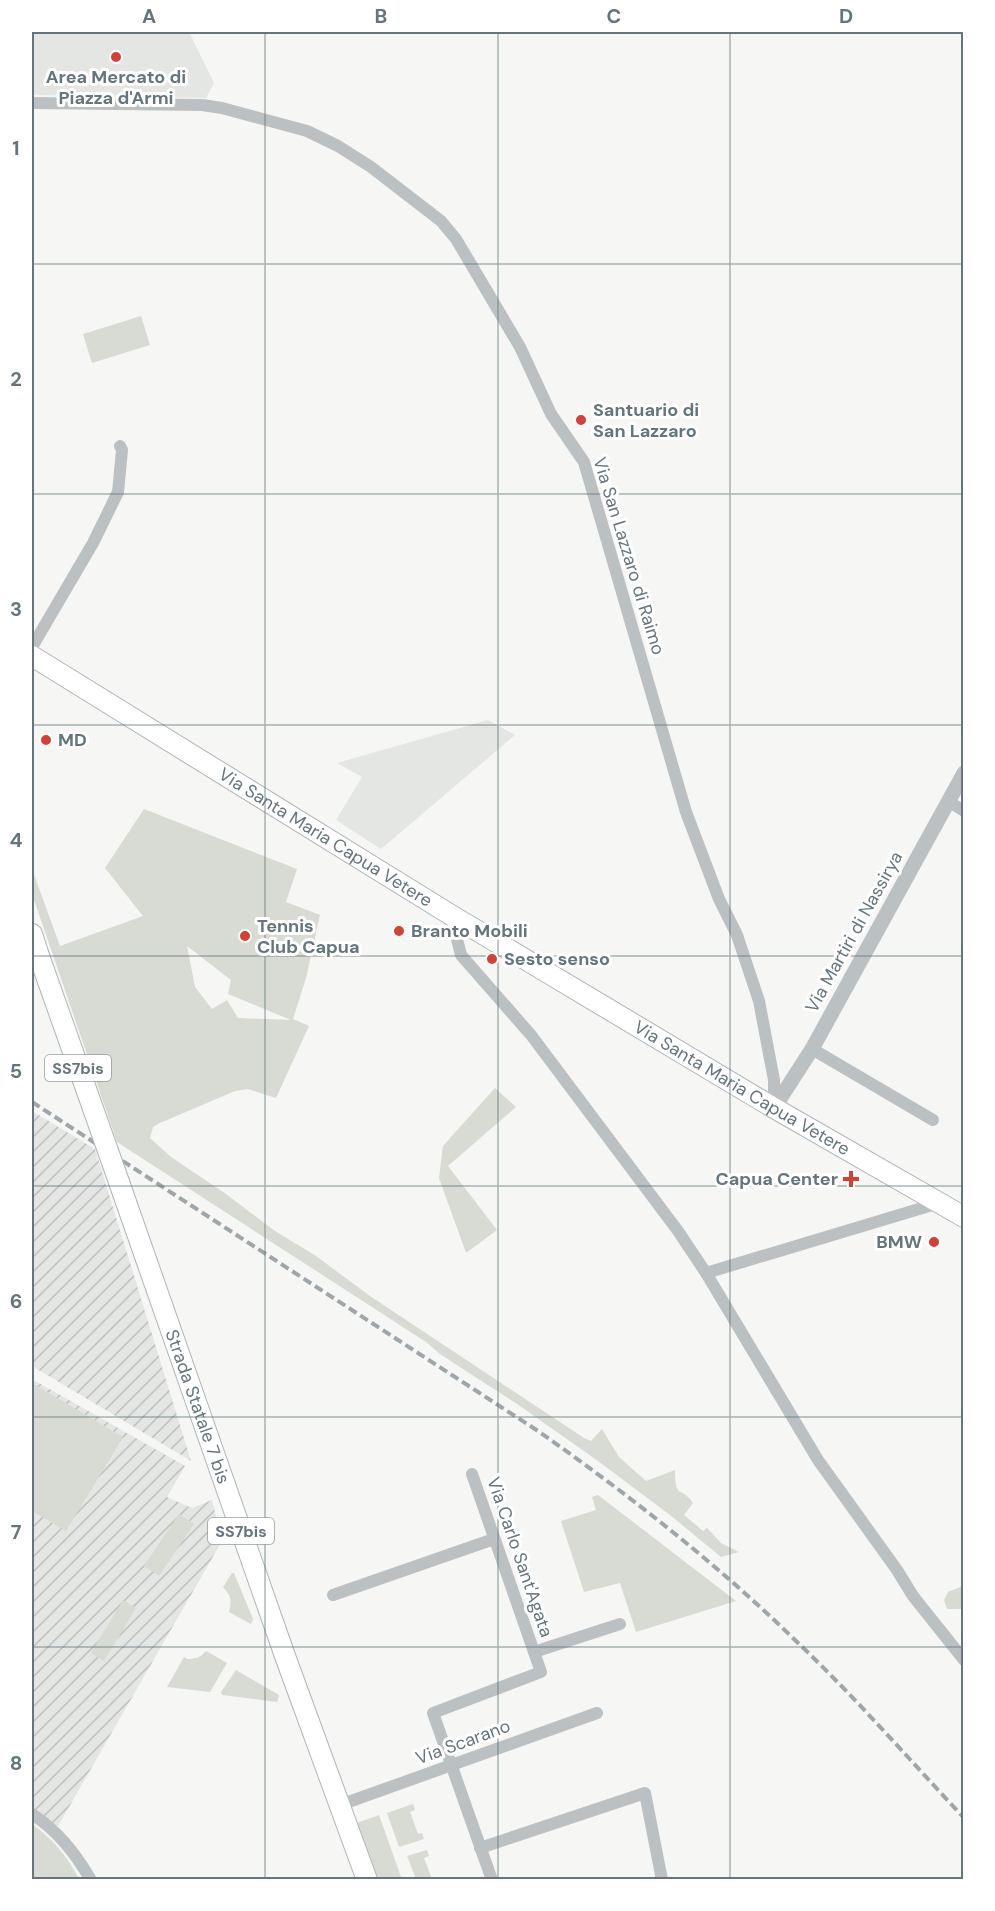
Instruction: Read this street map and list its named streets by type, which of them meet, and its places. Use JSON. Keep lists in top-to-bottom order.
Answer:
{
  "streets": {
    "main road": ["Via Santa Maria Capua Vetere", "SS7bis", "Strada Statale 7 bis"],
    "street": [
      "Via San Lazzaro di Raimo",
      "Via Martiri di Nassirya",
      "Via Carlo Sant'Agata",
      "Via Scarano"
    ]
  },
  "crossings": [
    ["Via San Lazzaro di Raimo", "Via Santa Maria Capua Vetere"],
    ["Via San Lazzaro di Raimo", "Via Martiri di Nassirya"],
    ["Via Santa Maria Capua Vetere", "Via Martiri di Nassirya"],
    ["Strada Statale 7 bis", "Via Scarano"],
    ["Via Carlo Sant'Agata", "Via Scarano"]
  ],
  "places": {
    "other": [
      "Area Mercato di Piazza d'Armi",
      "Santuario di San Lazzaro",
      "MD",
      "Branto Mobili",
      "Tennis Club Capua",
      "Sesto senso",
      "BMW"
    ],
    "health": ["Capua Center"]
  },
  "grid": {
    "columns": [
      "A",
      "B",
      "C",
      "D"
    ],
    "rows": [
      "1",
      "2",
      "3",
      "4",
      "5",
      "6",
      "7",
      "8"
    ]
  }
}
